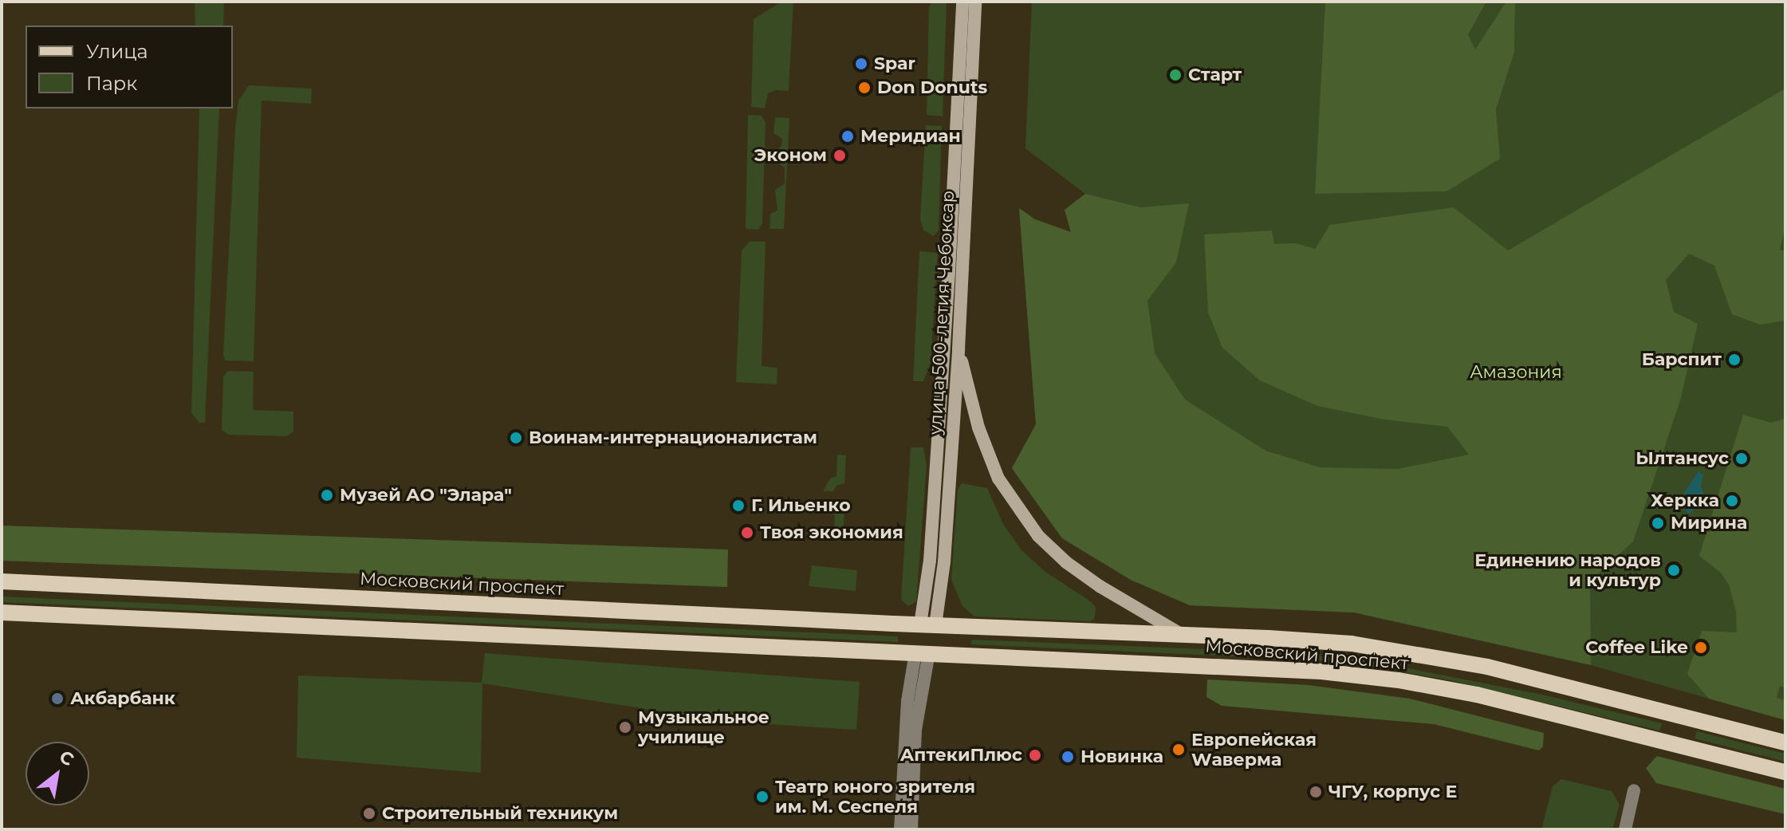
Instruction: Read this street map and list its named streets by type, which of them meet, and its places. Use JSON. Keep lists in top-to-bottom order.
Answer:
{
  "streets": {
    "main road": ["улица 500-летия Чебоксар", "Московский проспект"]
  },
  "crossings": [
    ["улица 500-летия Чебоксар", "Московский проспект"]
  ],
  "parks": ["Амазония"],
  "places": [
    "Spar",
    "Старт",
    "Don Donuts",
    "Меридиан",
    "Эконом",
    "Барспит",
    "Воинам-интернационалистам",
    "Ылтансус",
    "Музей АО \"Элара\"",
    "Херкка",
    "Г. Ильенко",
    "Мирина",
    "Твоя экономия",
    "Единению народов и культур",
    "Coffee Like",
    "Акбарбанк",
    "Музыкальное училище",
    "Европейская Wаверма",
    "АптекиПлюс",
    "Новинка",
    "ЧГУ, корпус Е",
    "Театр юного зрителя им. М. Сеспеля",
    "Строительный техникум"
  ],
  "legend": ["Улица", "Парк"],
  "north": "top right"
}
